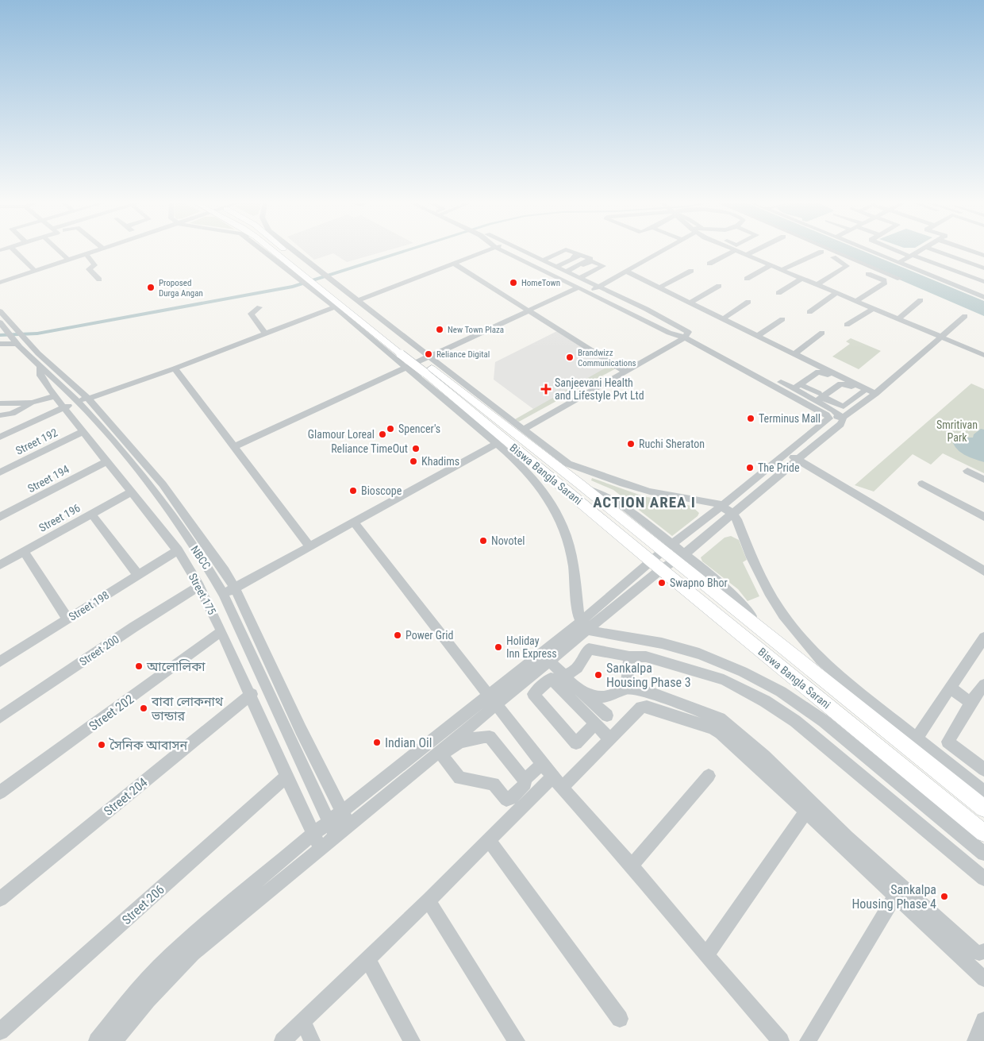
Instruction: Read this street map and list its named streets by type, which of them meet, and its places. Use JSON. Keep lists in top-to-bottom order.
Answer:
{
  "streets": {
    "main road": ["Biswa Bangla Sarani"],
    "street": [
      "Street 192",
      "Street 194",
      "Street 196",
      "NBCC",
      "Street 175",
      "Street 198",
      "Street 200",
      "Street 202",
      "Street 204",
      "Street 206"
    ]
  },
  "crossings": [
    ["Street 192", "Street 175"],
    ["Street 194", "Street 175"],
    ["Street 196", "Street 175"],
    ["NBCC", "Street 175"],
    ["Street 175", "Street 198"],
    ["Street 175", "Street 200"],
    ["Street 175", "Street 202"],
    ["Street 175", "Street 204"],
    ["Street 175", "Street 206"]
  ],
  "districts": ["ACTION AREA I"],
  "parks": ["Smritivan Park"],
  "places": {
    "other": [
      "HomeTown",
      "Proposed Durga Angan",
      "New Town Plaza",
      "Reliance Digital",
      "Brandwizz Communications",
      "Terminus Mall",
      "Spencer's",
      "Glamour Loreal",
      "Ruchi Sheraton",
      "Reliance TimeOut",
      "Khadims",
      "The Pride",
      "Bioscope",
      "Novotel",
      "Swapno Bhor",
      "Power Grid",
      "Holiday Inn Express",
      "আলোলিকা",
      "Sankalpa Housing Phase 3",
      "বাবা লোকনাথ ভান্ডার",
      "Indian Oil",
      "সৈনিক আবাসন",
      "Sankalpa Housing Phase 4"
    ],
    "health": ["Sanjeevani Health and Lifestyle Pvt Ltd"]
  }
}
